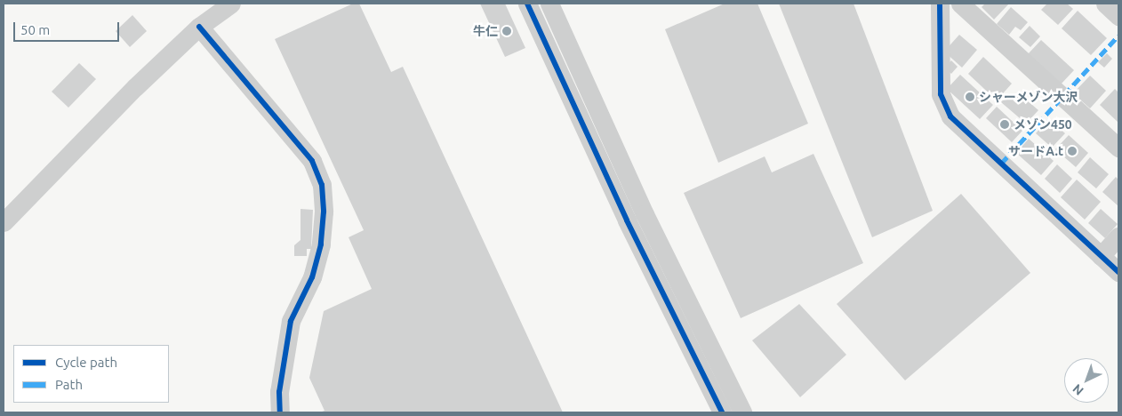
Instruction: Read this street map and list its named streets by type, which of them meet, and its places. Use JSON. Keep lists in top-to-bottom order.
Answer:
{
  "places": [
    "牛仁",
    "シャーメゾン大沢",
    "メゾン450",
    "サードA.t"
  ],
  "legend": ["Cycle path", "Path"],
  "scale_bar": "50 m",
  "north": "bottom left"
}
